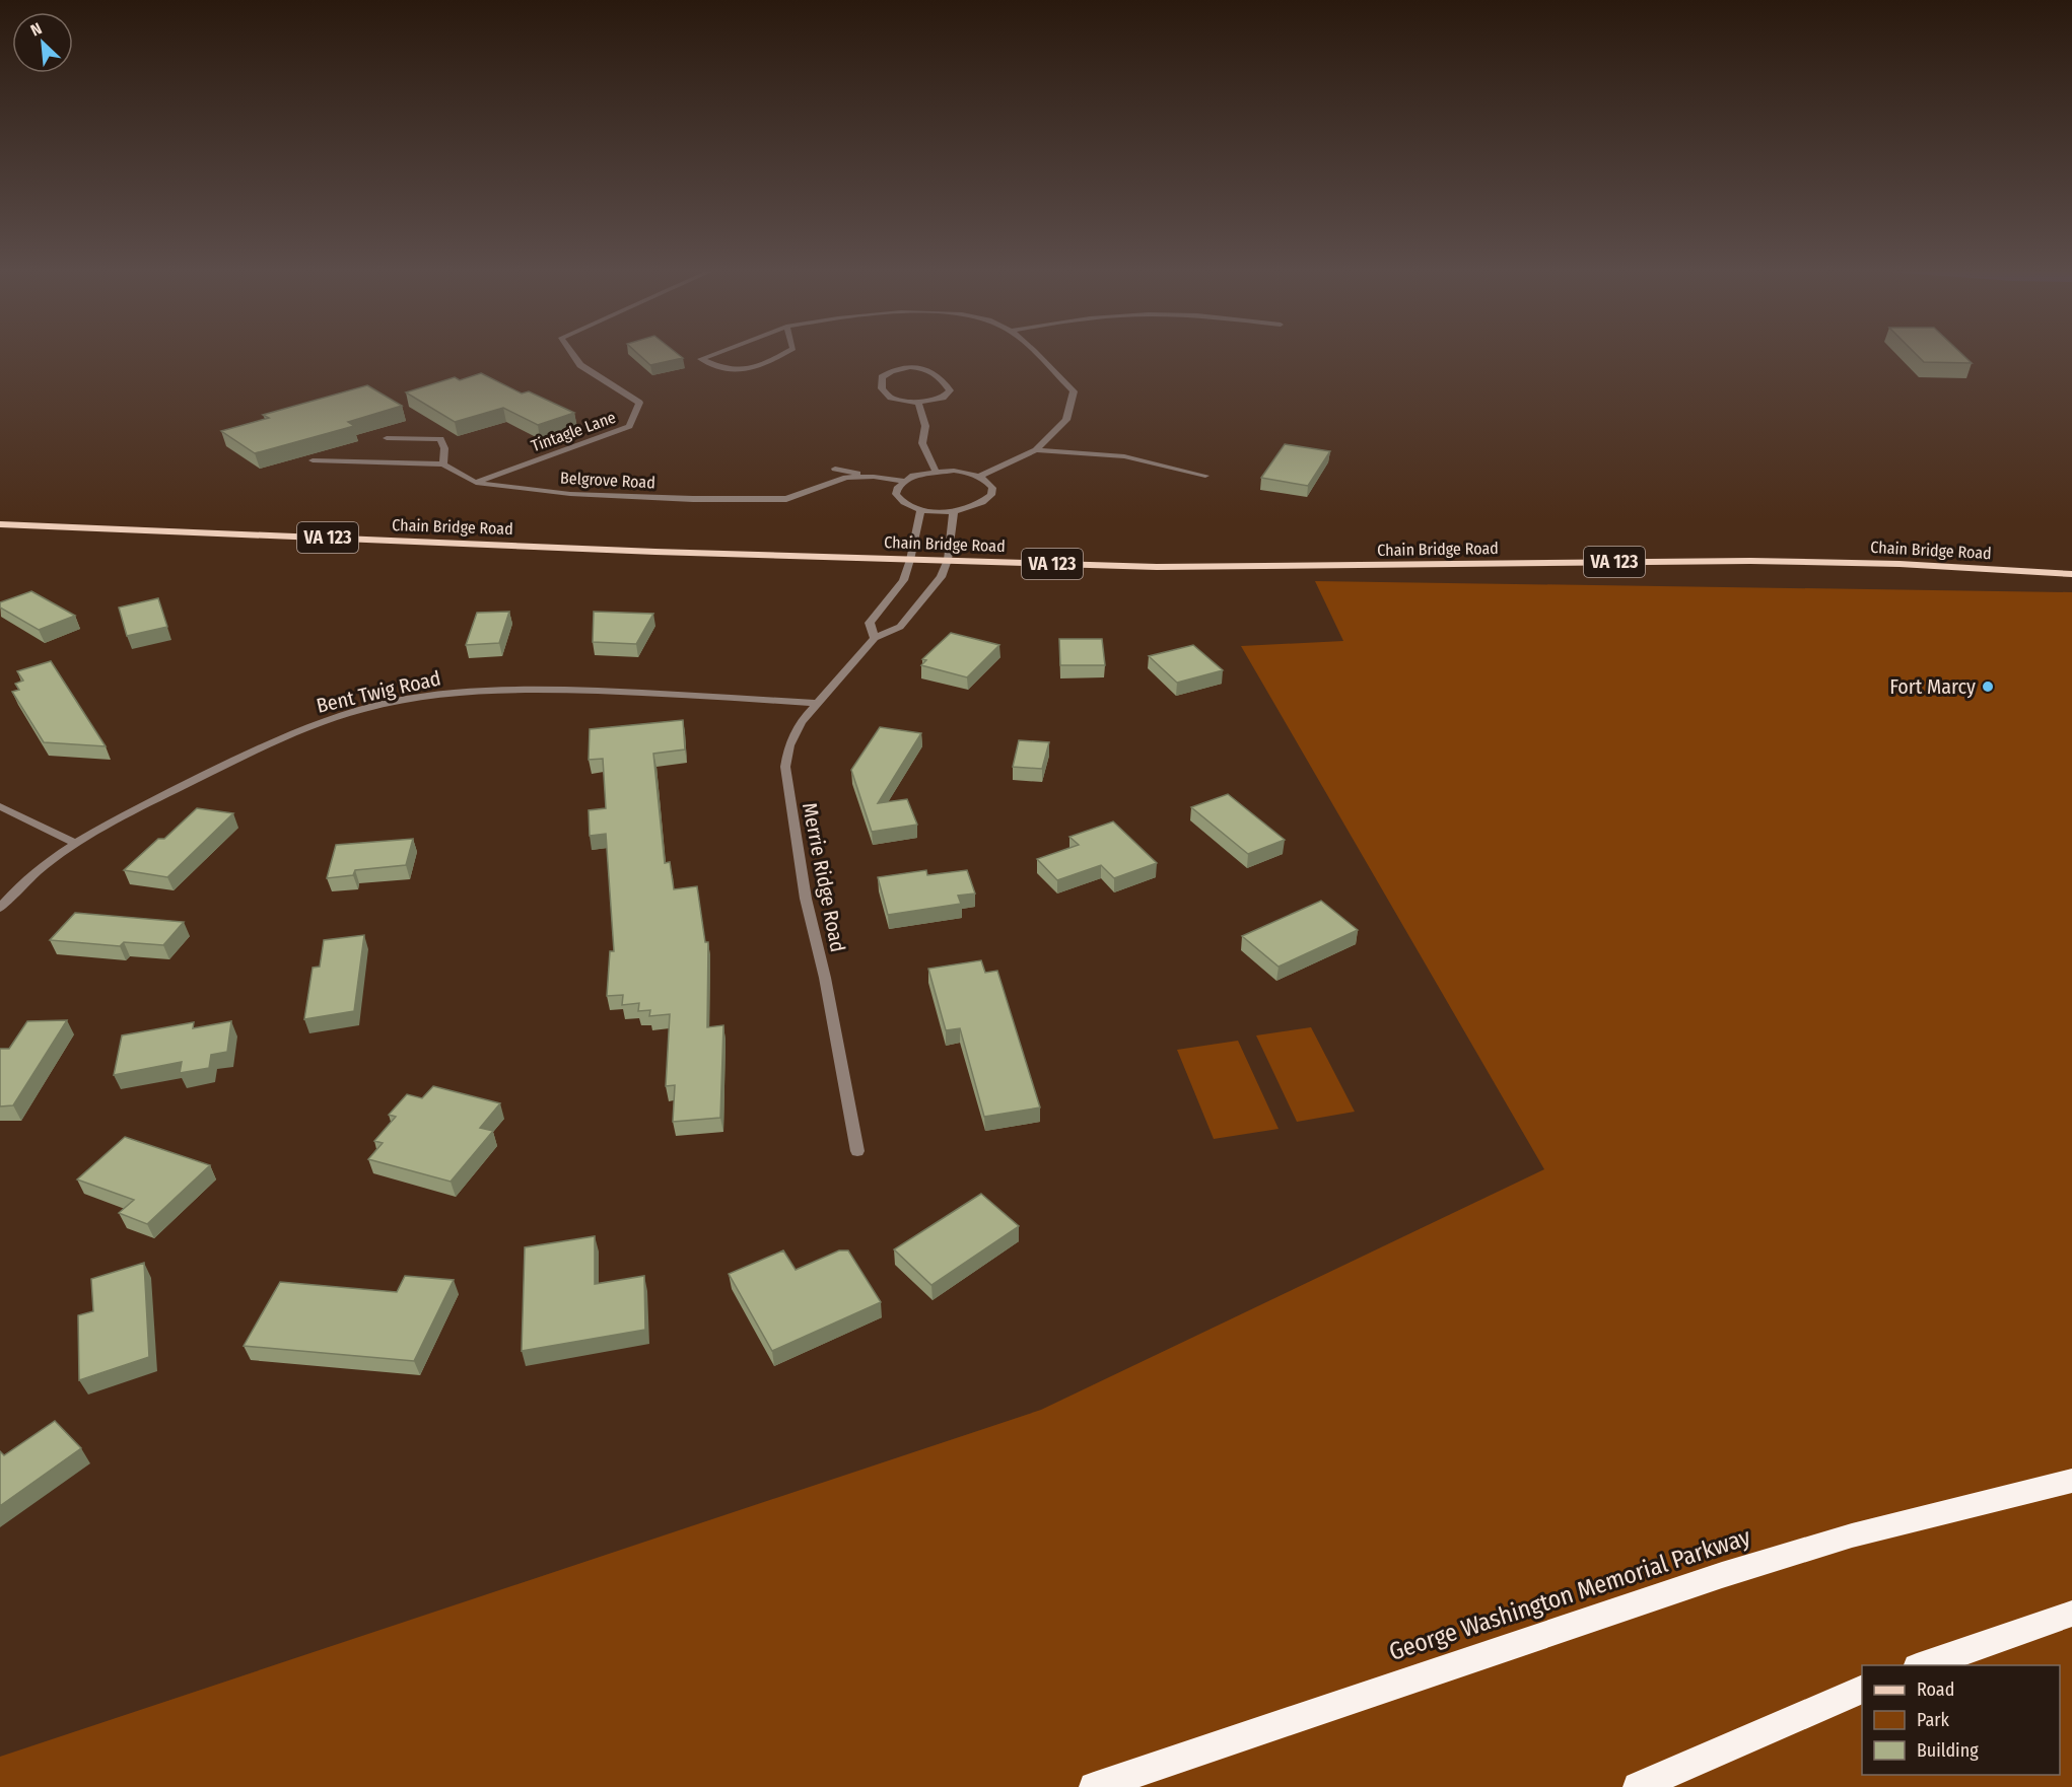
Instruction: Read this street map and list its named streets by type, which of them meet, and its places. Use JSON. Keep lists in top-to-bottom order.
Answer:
{
  "streets": {
    "highway": ["George Washington Memorial Parkway"],
    "main road": ["Chain Bridge Road", "VA 123"],
    "street": [
      "Tintagle Lane",
      "Belgrove Road",
      "Bent Twig Road",
      "Merrie Ridge Road"
    ]
  },
  "crossings": [
    ["Tintagle Lane", "Belgrove Road"],
    ["Chain Bridge Road", "Merrie Ridge Road"],
    ["Bent Twig Road", "Merrie Ridge Road"]
  ],
  "places": ["Fort Marcy"],
  "legend": ["Road", "Park", "Building"],
  "north": "top left"
}
